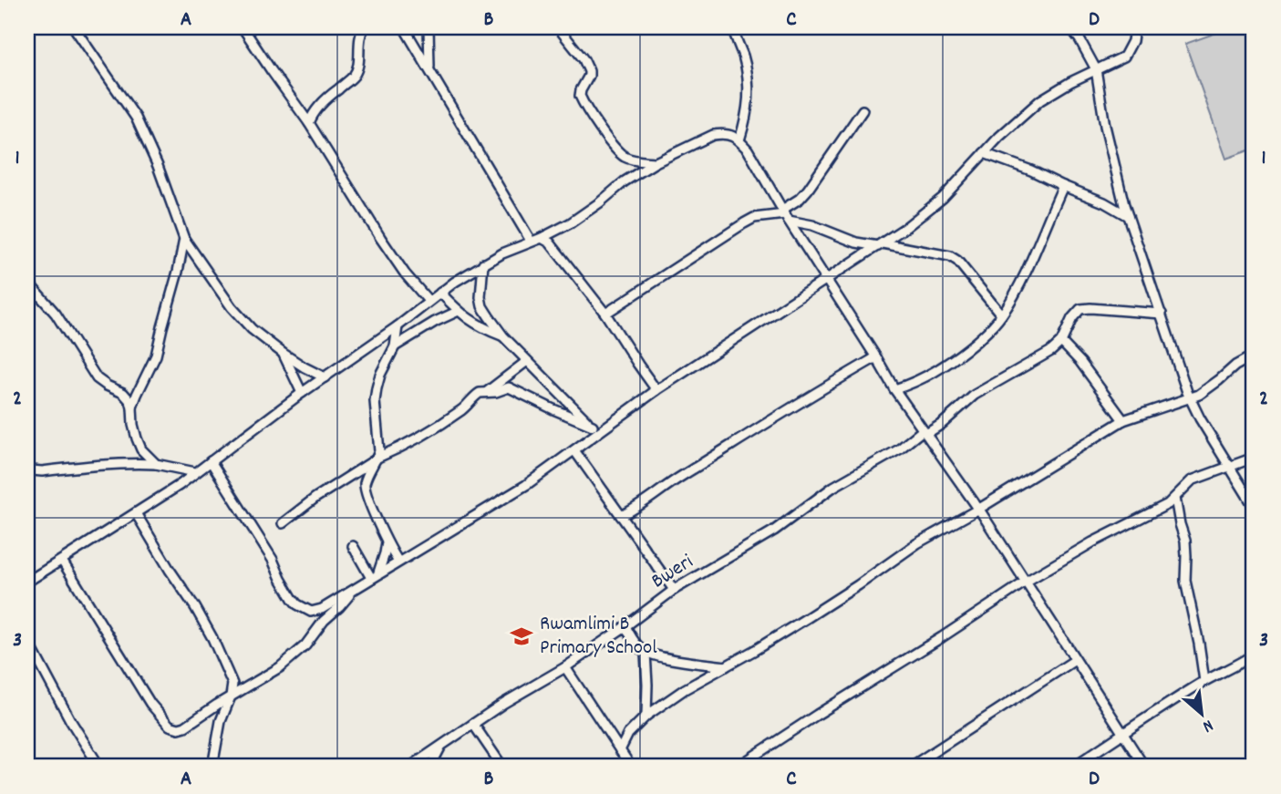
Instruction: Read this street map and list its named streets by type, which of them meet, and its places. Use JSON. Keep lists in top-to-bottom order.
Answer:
{
  "streets": {
    "street": ["Bweri"]
  },
  "places": {
    "school or university": ["Rwamlimi B Primary School"]
  },
  "north": "bottom right",
  "grid": {
    "columns": [
      "A",
      "B",
      "C",
      "D"
    ],
    "rows": ["1", "2", "3"]
  }
}
